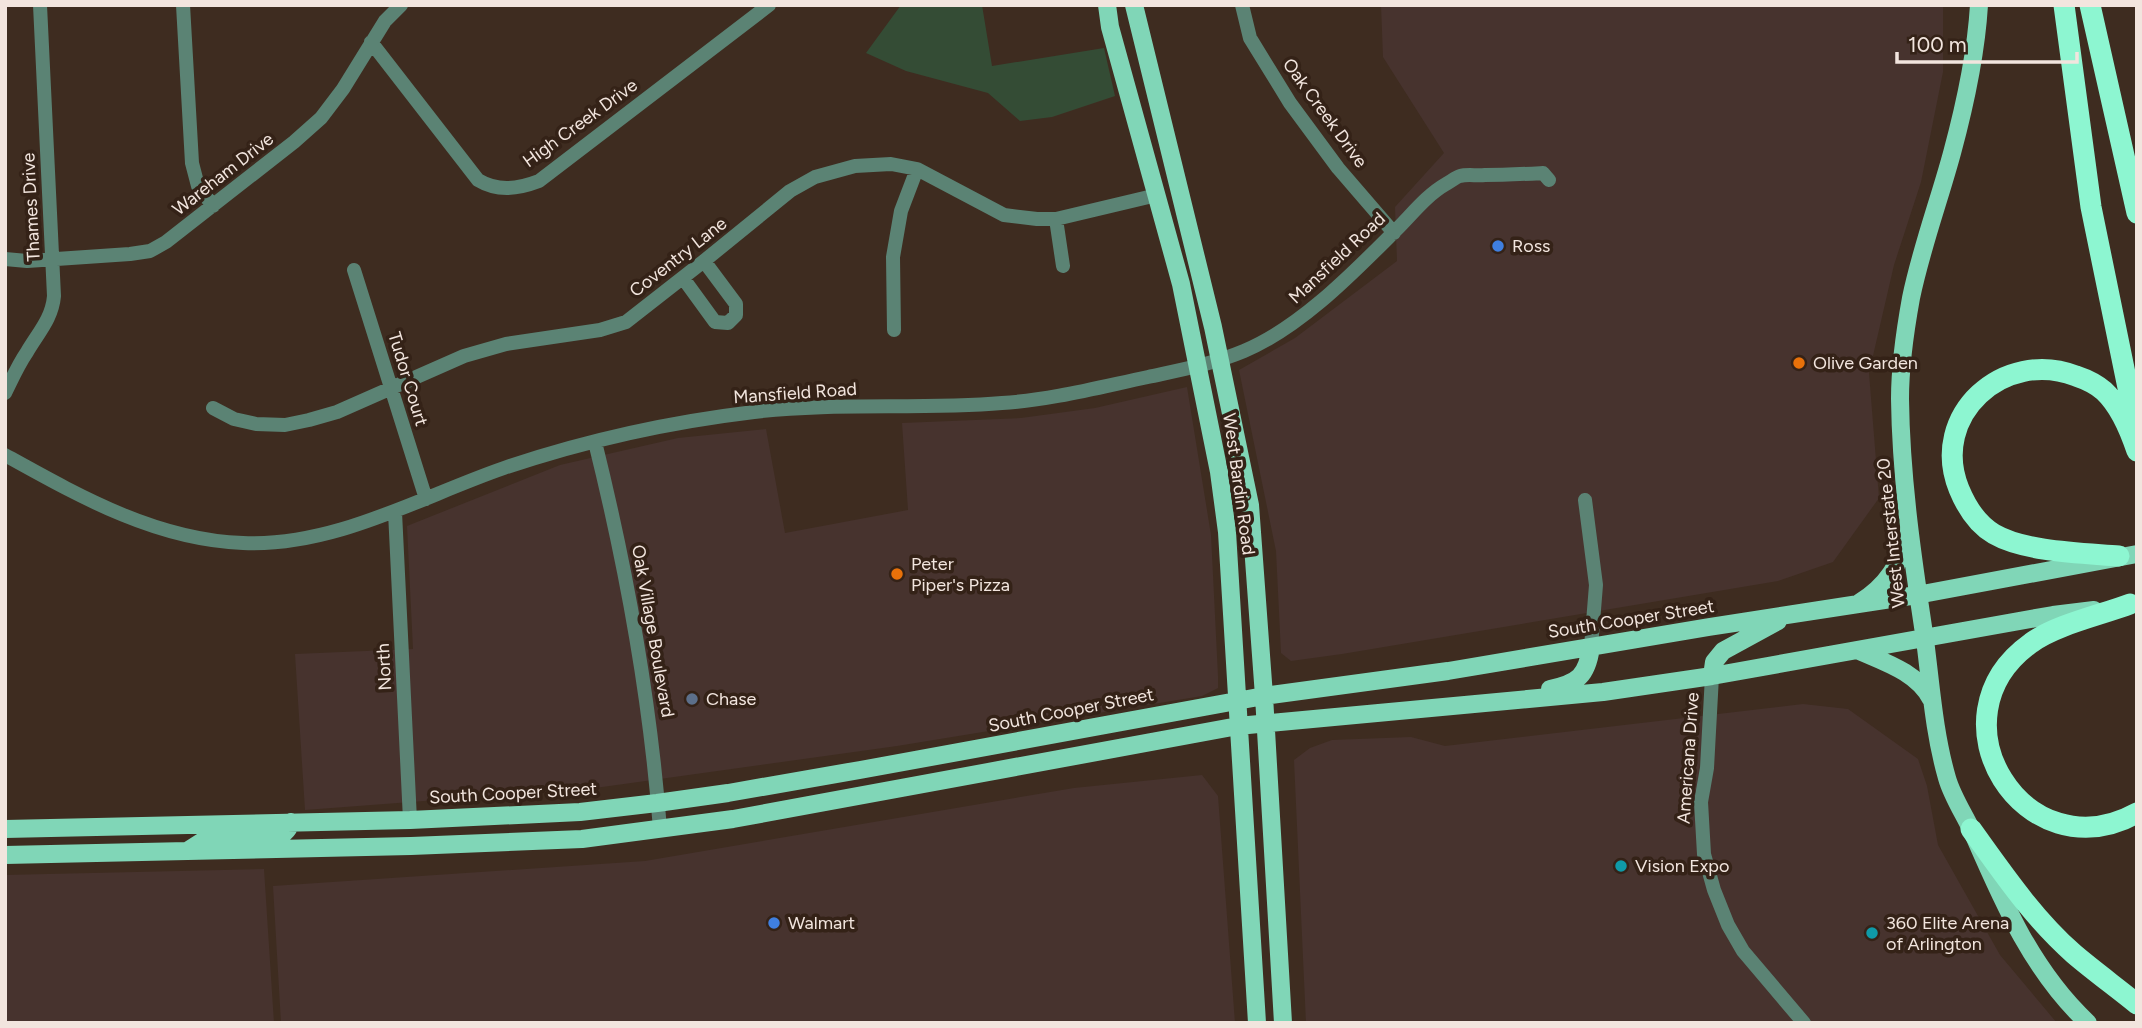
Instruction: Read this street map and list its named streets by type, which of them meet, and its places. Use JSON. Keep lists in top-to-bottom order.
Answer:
{
  "streets": {
    "main road": ["West Bardin Road", "West Interstate 20", "South Cooper Street"],
    "street": [
      "Oak Creek Drive",
      "High Creek Drive",
      "Wareham Drive",
      "Thames Drive",
      "Coventry Lane",
      "Mansfield Road",
      "Tudor Court",
      "Oak Village Boulevard",
      "North",
      "Americana Drive"
    ]
  },
  "crossings": [
    ["Oak Creek Drive", "Mansfield Road"],
    ["High Creek Drive", "Wareham Drive"],
    ["Wareham Drive", "Thames Drive"],
    ["Coventry Lane", "Tudor Court"],
    ["Coventry Lane", "West Bardin Road"],
    ["Mansfield Road", "Tudor Court"],
    ["Mansfield Road", "West Bardin Road"],
    ["Mansfield Road", "Oak Village Boulevard"],
    ["Mansfield Road", "North"],
    ["West Bardin Road", "South Cooper Street"],
    ["West Interstate 20", "South Cooper Street"],
    ["South Cooper Street", "Oak Village Boulevard"],
    ["South Cooper Street", "North"]
  ],
  "places": [
    "Ross",
    "Olive Garden",
    "Peter Piper's Pizza",
    "Chase",
    "Vision Expo",
    "Walmart",
    "360 Elite Arena of Arlington"
  ],
  "scale_bar": "100 m"
}
